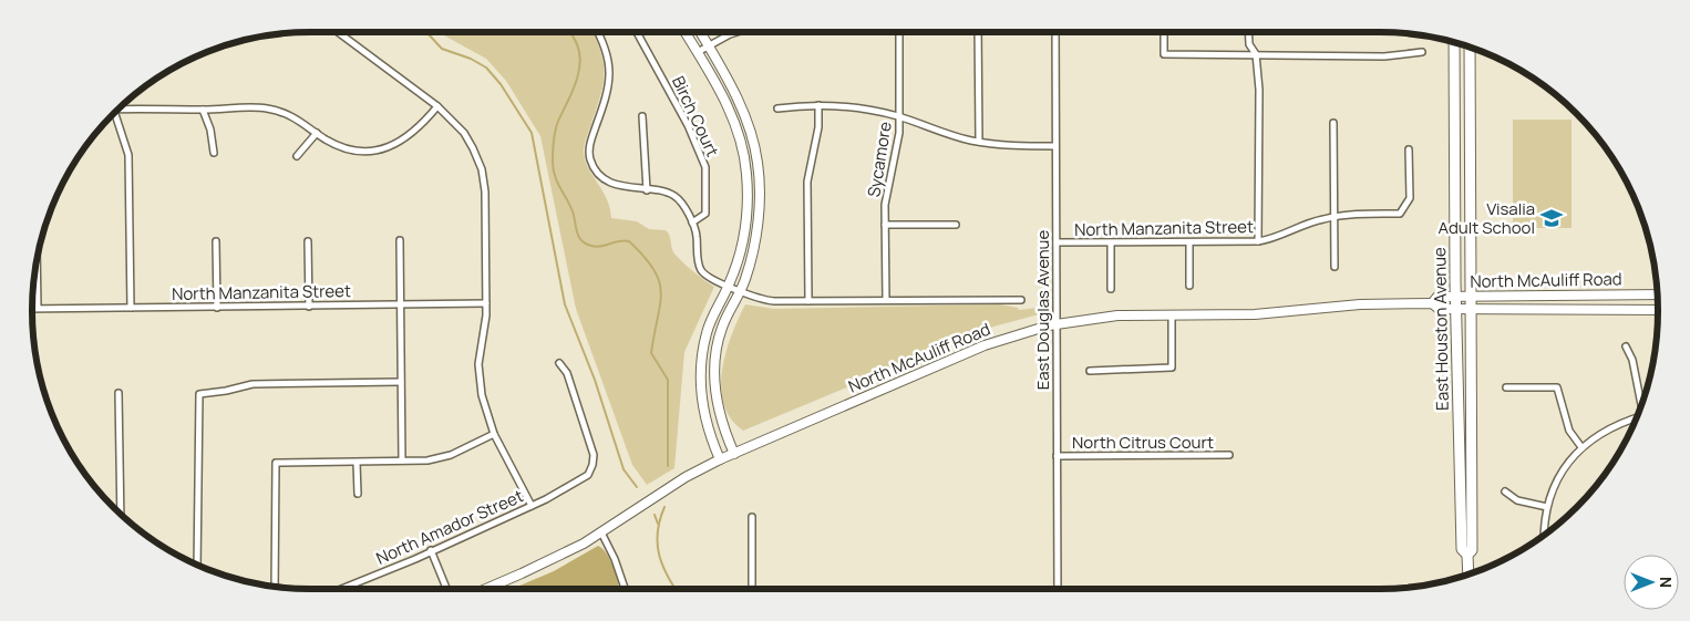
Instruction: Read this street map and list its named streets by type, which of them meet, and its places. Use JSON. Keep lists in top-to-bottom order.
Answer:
{
  "streets": {
    "main road": ["East Houston Avenue"],
    "street": [
      "Birch Court",
      "Sycamore",
      "North Manzanita Street",
      "North McAuliff Road",
      "East Douglas Avenue",
      "North Citrus Court",
      "North Amador Street"
    ]
  },
  "crossings": [
    ["North Manzanita Street", "East Douglas Avenue"],
    ["North McAuliff Road", "East Douglas Avenue"],
    ["North McAuliff Road", "East Houston Avenue"],
    ["East Douglas Avenue", "North Citrus Court"]
  ],
  "places": {
    "school or university": ["Visalia Adult School"]
  },
  "north": "right"
}
